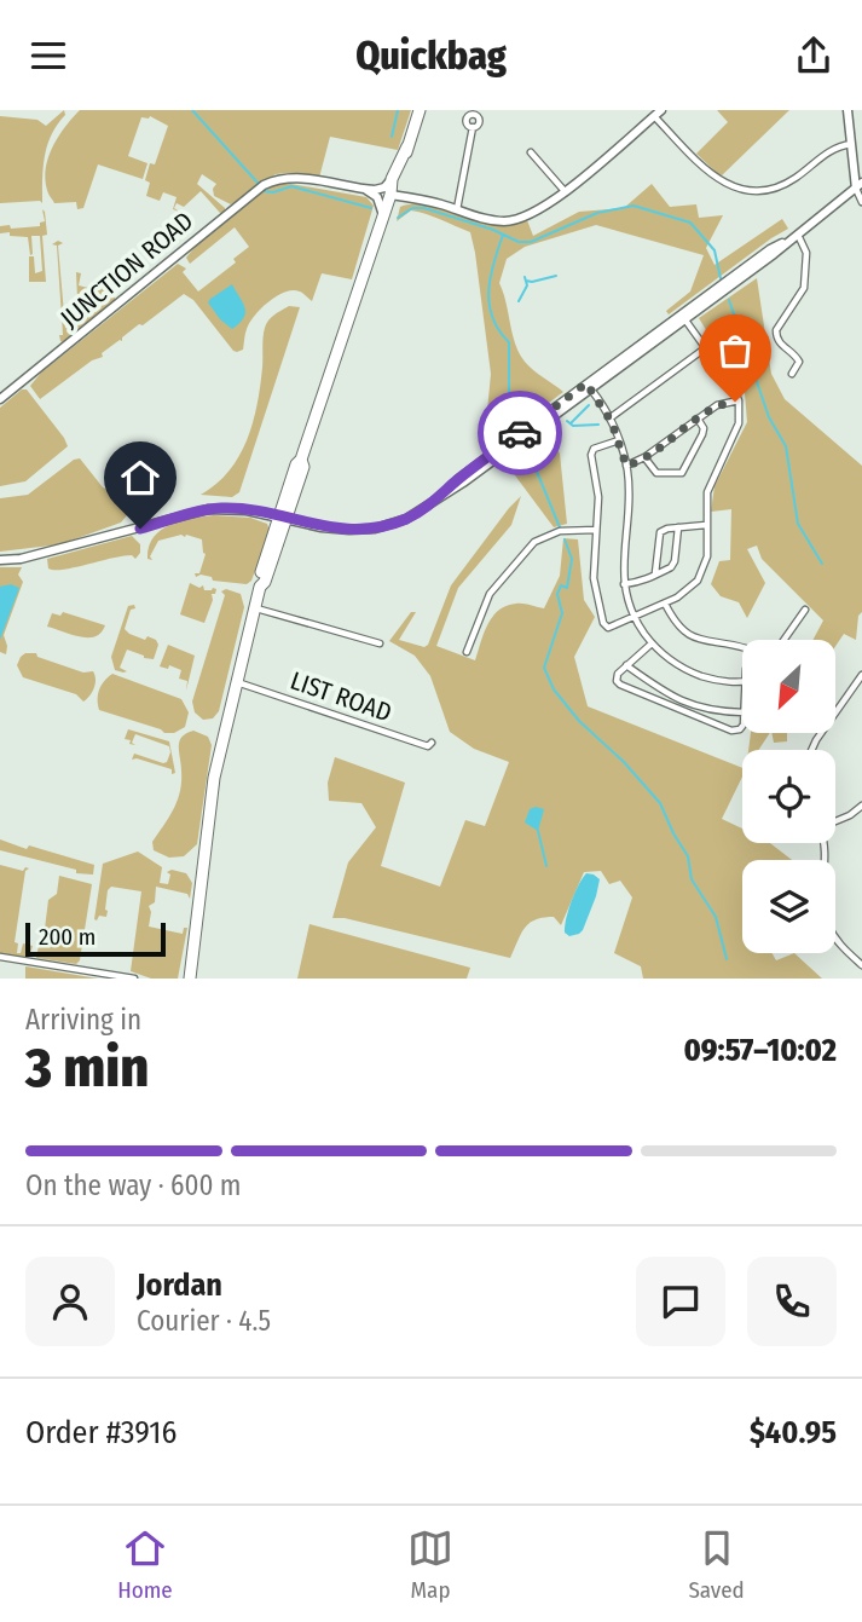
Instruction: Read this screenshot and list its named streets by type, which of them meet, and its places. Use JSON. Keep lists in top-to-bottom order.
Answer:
{
  "streets": {
    "street": ["JUNCTION ROAD", "LIST ROAD"]
  },
  "scale_bar": "200 m",
  "north": "bottom left",
  "page": {
    "header": "Quickbag",
    "scale": "200 m",
    "heading": ["3 min", "Arriving in", "09:57–10:02"],
    "panel": [
      "Jordan",
      "Courier · 4.5",
      "Order #3916",
      "$40.95"
    ],
    "bar": "On the way · 600 m",
    "tabs": ["Home", "Map", "Saved"]
  }
}
